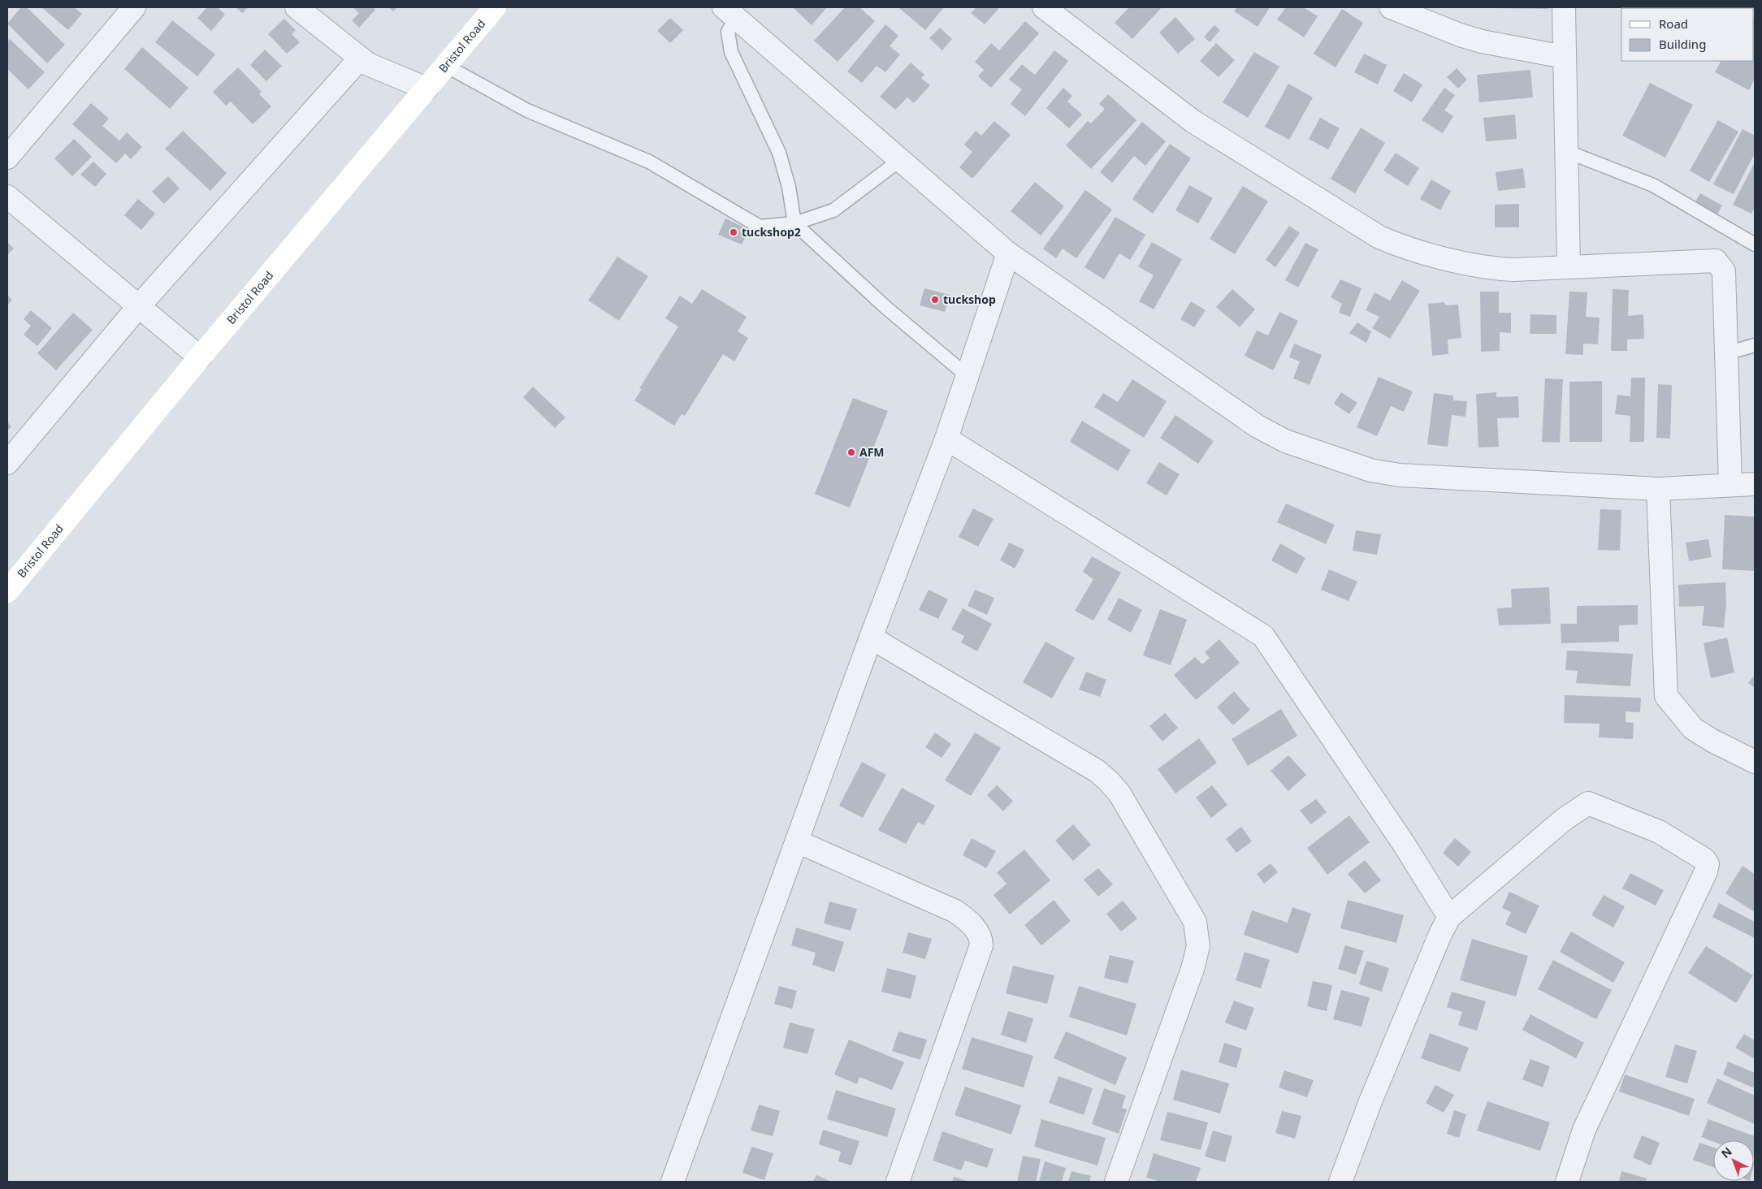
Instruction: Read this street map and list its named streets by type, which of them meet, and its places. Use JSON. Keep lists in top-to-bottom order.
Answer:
{
  "streets": {
    "street": ["Bristol Road"]
  },
  "places": ["tuckshop2", "tuckshop", "AFM"],
  "legend": ["Road", "Building"],
  "north": "top left"
}
